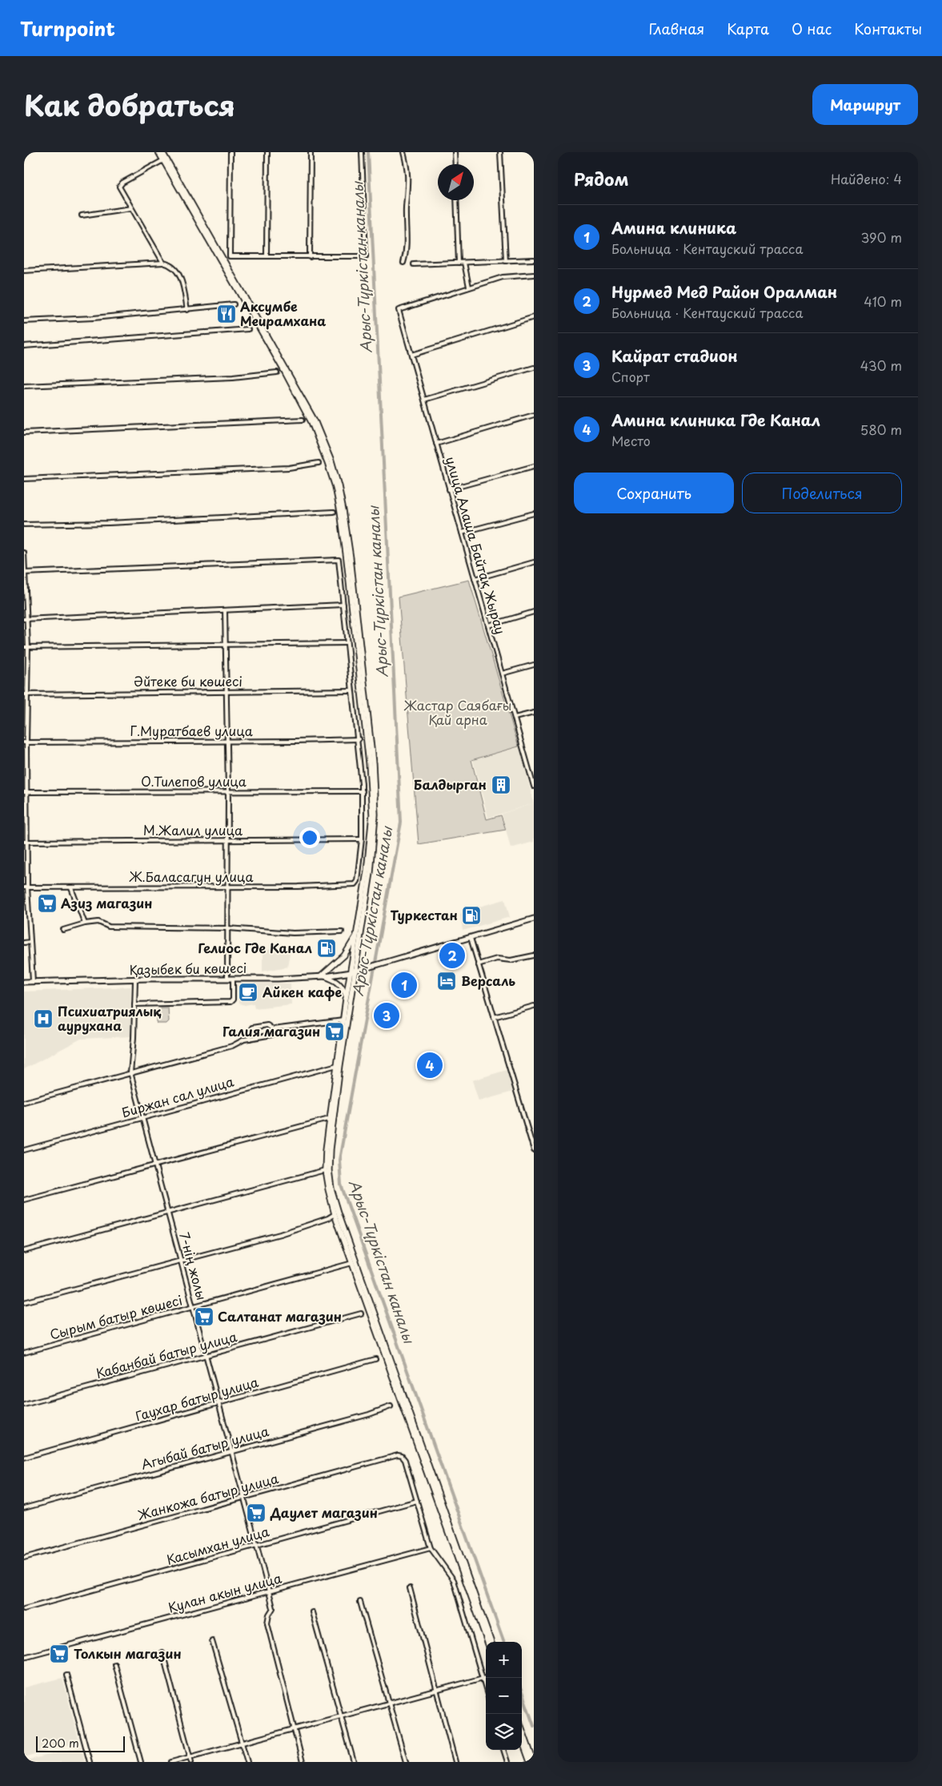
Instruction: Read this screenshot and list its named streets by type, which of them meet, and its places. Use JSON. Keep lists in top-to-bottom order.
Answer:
{
  "streets": {
    "main road": ["Қазыбек би көшесі"],
    "street": [
      "улица Алаша Байтақ Жырау",
      "Әйтеке би көшесі",
      "Г.Муратбаев улица",
      "О.Тилепов улица",
      "М.Жалил улица",
      "Ж.Баласагун улица",
      "Биржан сал улица",
      "7-нің жолы",
      "Сырым батыр көшесі",
      "Кабанбай батыр улица",
      "Гаухар батыр улица",
      "Агыбай батыр улица",
      "Жанкожа батыр улица",
      "Касымхан улица",
      "Кулан акын улица"
    ]
  },
  "crossings": [
    ["М.Жалил улица", "Ж.Баласагун улица"],
    ["Қазыбек би көшесі", "7-нің жолы"],
    ["Биржан сал улица", "7-нің жолы"],
    ["7-нің жолы", "Сырым батыр көшесі"],
    ["7-нің жолы", "Кабанбай батыр улица"],
    ["7-нің жолы", "Гаухар батыр улица"],
    ["7-нің жолы", "Агыбай батыр улица"],
    ["7-нің жолы", "Жанкожа батыр улица"],
    ["7-нің жолы", "Касымхан улица"],
    ["7-нің жолы", "Кулан акын улица"],
    ["Жанкожа батыр улица", "Касымхан улица"]
  ],
  "water": ["Арыс-Түркістан каналы"],
  "parks": ["Жастар Саябағы Қай арна"],
  "places": {
    "restaurant": ["Аксумбе Меирамхана"],
    "building": ["Балдырган"],
    "supermarket": [
      "Азиз магазин",
      "Галия магазин",
      "Салтанат магазин",
      "Даулет магазин",
      "Толкын магазин"
    ],
    "fuel station": ["Туркестан", "Гелиос Где Канал"],
    "hotel": ["Версаль"],
    "cafe": ["Айкен кафе"],
    "hospital": ["Психиатриялық аурухана"]
  },
  "scale_bar": "200 m",
  "north": "top right",
  "page": {
    "header": "Turnpoint",
    "nav": [
      "Главная",
      "Карта",
      "О нас",
      "Контакты"
    ],
    "title": "Как добраться",
    "buttons": [
      "Маршрут",
      ["Сохранить", "Поделиться"]
    ],
    "heading": ["Рядом", "Найдено: 4"],
    "list": [
      {
        "mark": "1",
        "name": "Амина клиника",
        "note": "Больница · Кентауский трасса",
        "value": "390 m"
      },
      {
        "mark": "2",
        "name": "Нурмед Мед Район Оралман",
        "note": "Больница · Кентауский трасса",
        "value": "410 m"
      },
      {
        "mark": "3",
        "name": "Кайрат стадион",
        "note": "Спорт",
        "value": "430 m"
      },
      {
        "mark": "4",
        "name": "Амина клиника Где Канал",
        "note": "Место",
        "value": "580 m"
      }
    ],
    "pins": [
      "2",
      "1",
      "3",
      "4"
    ],
    "map_buttons": ["+", "−"],
    "scale": "200 m"
  }
}
